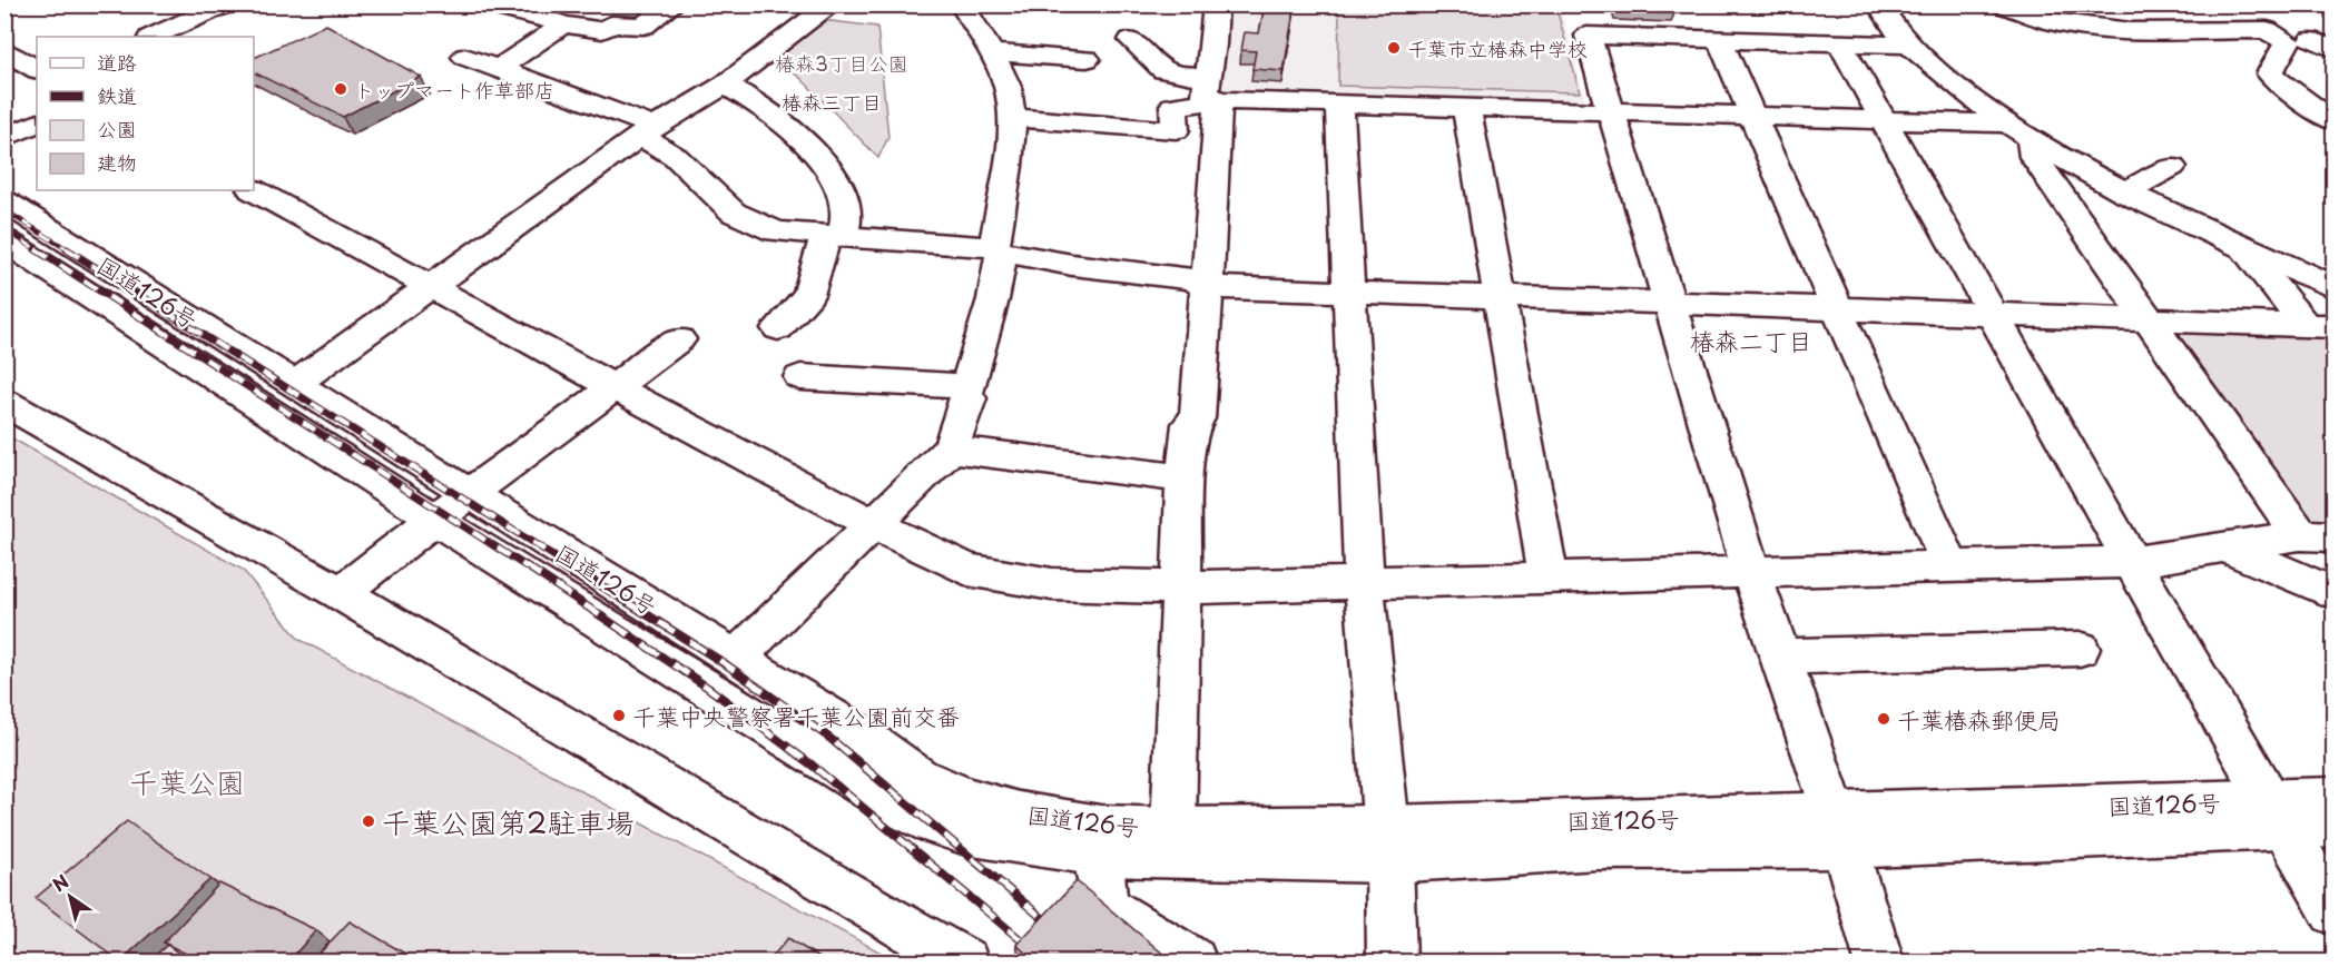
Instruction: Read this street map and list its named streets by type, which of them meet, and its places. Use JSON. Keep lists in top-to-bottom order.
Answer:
{
  "streets": {
    "main road": ["国道126号"]
  },
  "districts": ["椿森三丁目", "椿森二丁目"],
  "parks": ["椿森3丁目公園", "千葉公園"],
  "places": [
    "千葉市立椿森中学校",
    "トップマート作草部店",
    "千葉中央警察署千葉公園前交番",
    "千葉椿森郵便局",
    "千葉公園第2駐車場"
  ],
  "legend": [
    "道路",
    "鉄道",
    "公園",
    "建物"
  ],
  "north": "top left"
}
